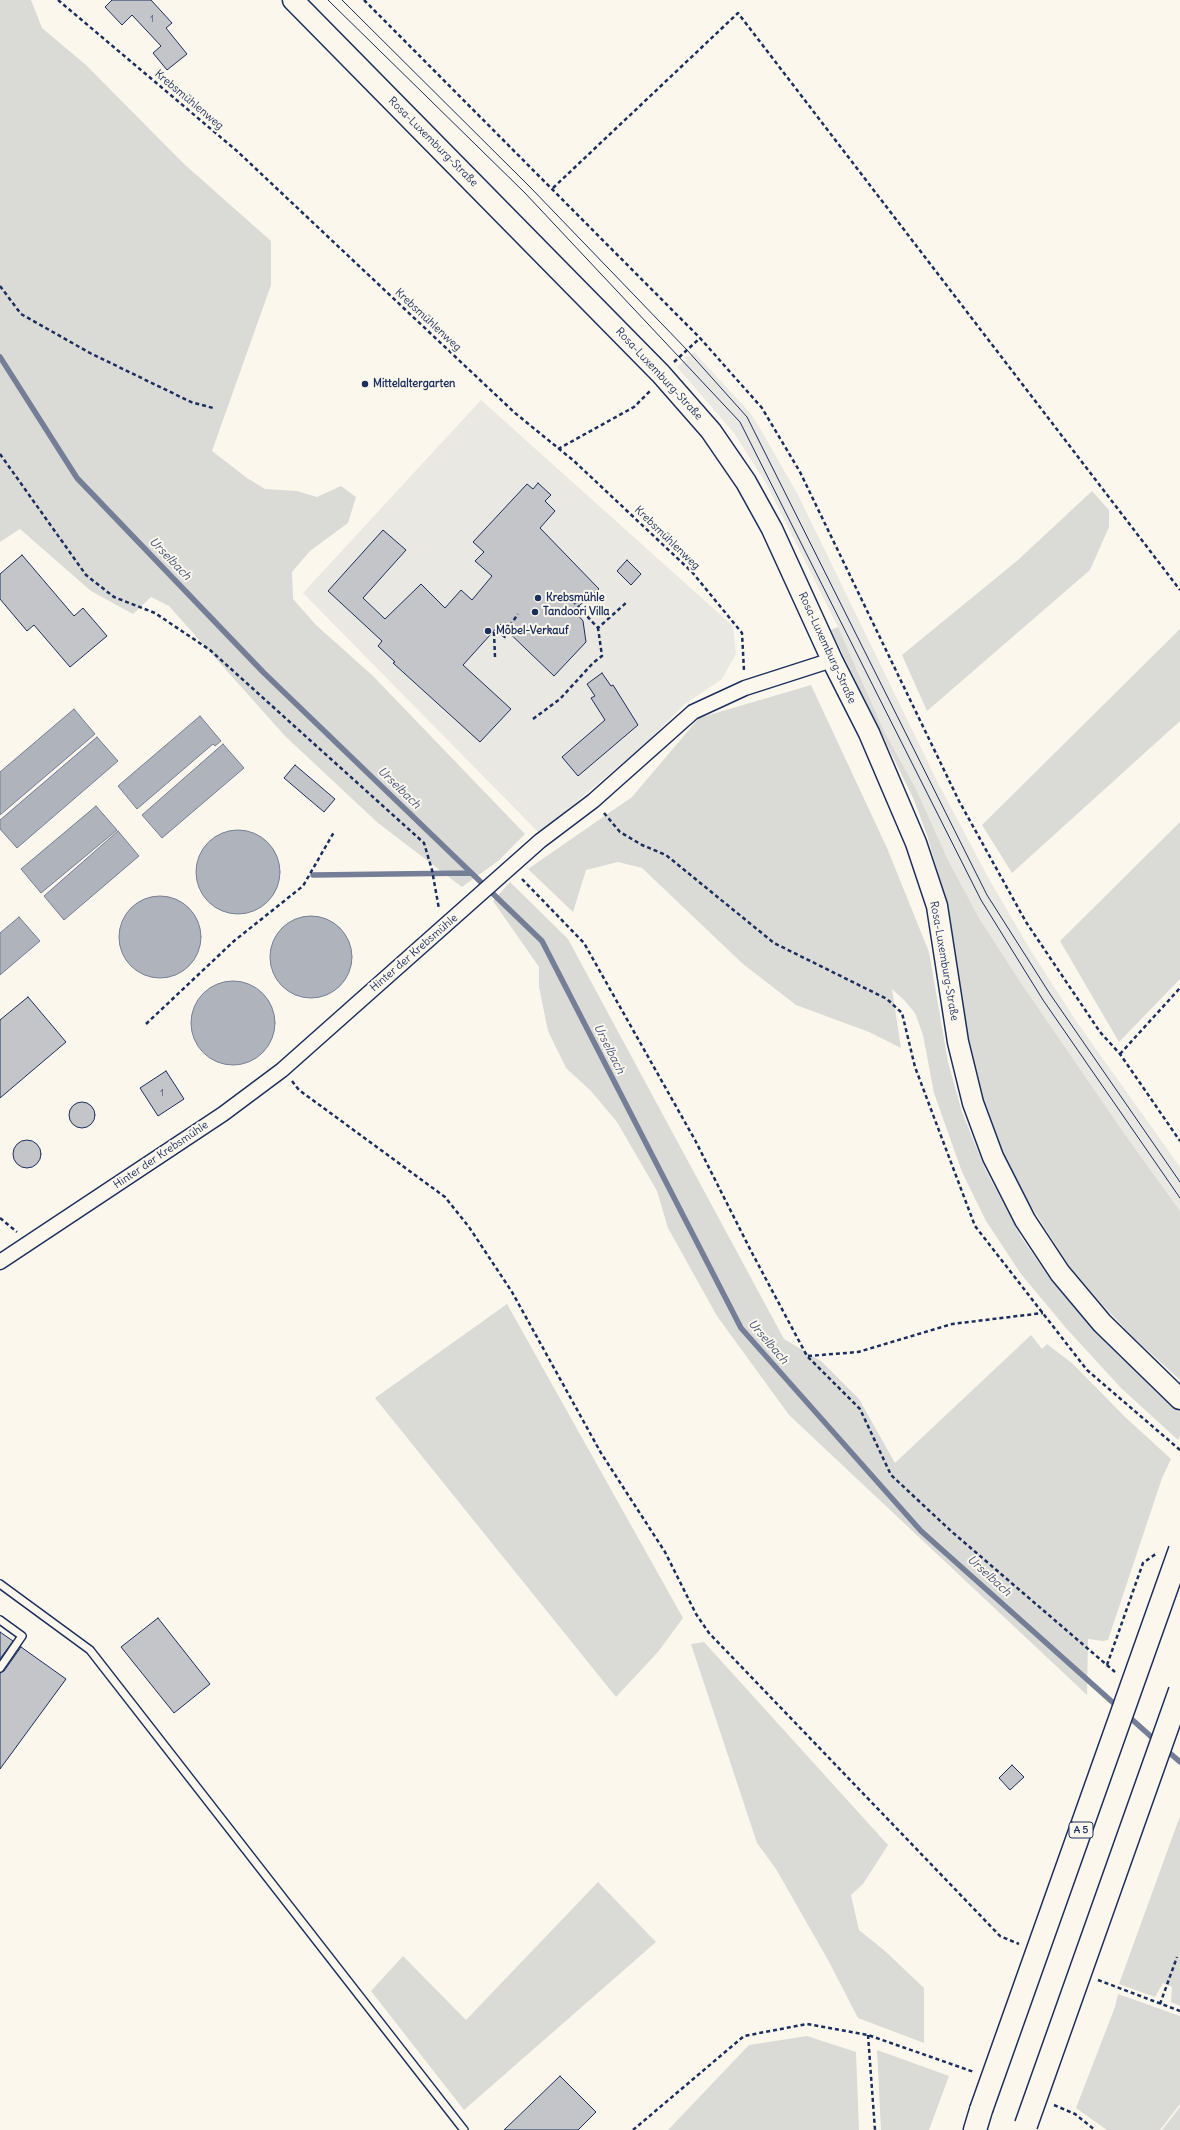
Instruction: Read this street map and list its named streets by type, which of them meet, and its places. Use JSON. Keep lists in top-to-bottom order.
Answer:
{
  "streets": {
    "highway": ["A 5"],
    "main road": ["Rosa-Luxemburg-Straße"],
    "street": ["Hinter der Krebsmühle"],
    "path": ["Krebsmühlenweg"]
  },
  "crossings": [
    ["Rosa-Luxemburg-Straße", "Hinter der Krebsmühle"]
  ],
  "water": ["Urselbach"],
  "places": [
    "Mittelaltergarten",
    "Krebsmühle",
    "Tandoori Villa",
    "Möbel-Verkauf"
  ],
  "house_numbers": ["1", "1"]
}
